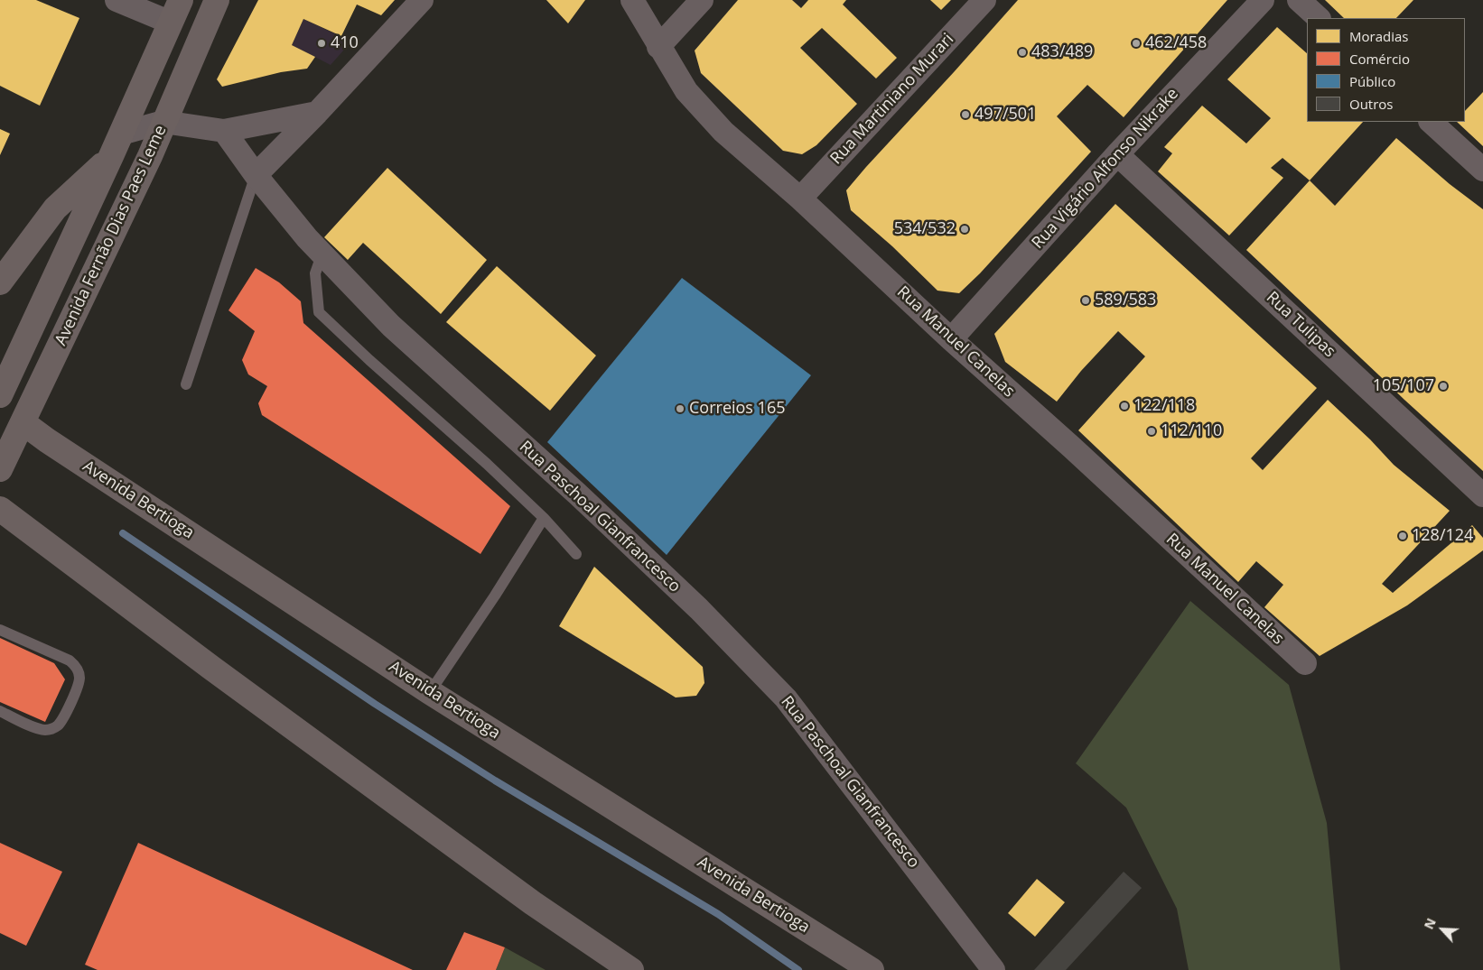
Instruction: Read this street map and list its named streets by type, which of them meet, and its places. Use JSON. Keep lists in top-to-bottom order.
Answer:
{
  "streets": {
    "street": [
      "Rua Martiniano Murari",
      "Rua Vigário Alfonso Nikrake",
      "Avenida Fernão Dias Paes Leme",
      "Rua Tulipas",
      "Rua Manuel Canelas",
      "Avenida Bertioga",
      "Rua Paschoal Gianfrancesco"
    ]
  },
  "crossings": [
    ["Rua Martiniano Murari", "Rua Manuel Canelas"],
    ["Rua Vigário Alfonso Nikrake", "Rua Tulipas"],
    ["Rua Vigário Alfonso Nikrake", "Rua Manuel Canelas"],
    ["Avenida Fernão Dias Paes Leme", "Avenida Bertioga"]
  ],
  "places": [
    "410",
    "462/458",
    "483/489",
    "497/501",
    "534/532",
    "589/583",
    "105/107",
    "122/118",
    "Correios 165",
    "112/110",
    "128/124"
  ],
  "legend": [
    "Moradias",
    "Comércio",
    "Público",
    "Outros"
  ],
  "north": "top left"
}
